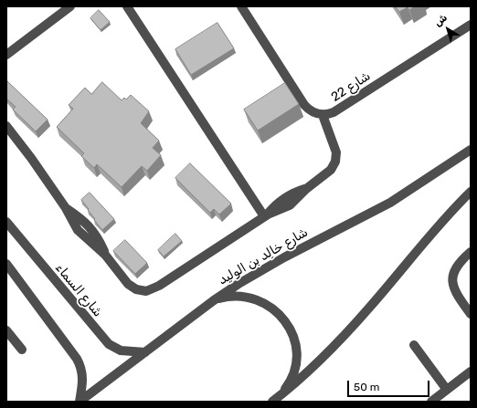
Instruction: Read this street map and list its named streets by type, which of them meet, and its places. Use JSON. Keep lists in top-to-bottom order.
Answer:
{
  "streets": {
    "street": ["شارع 22", "شارع خالِد بن الوليد", "شارع السماء"]
  },
  "crossings": [
    ["شارع خالِد بن الوليد", "شارع السماء"]
  ],
  "scale_bar": "50 m",
  "north": "top left"
}
